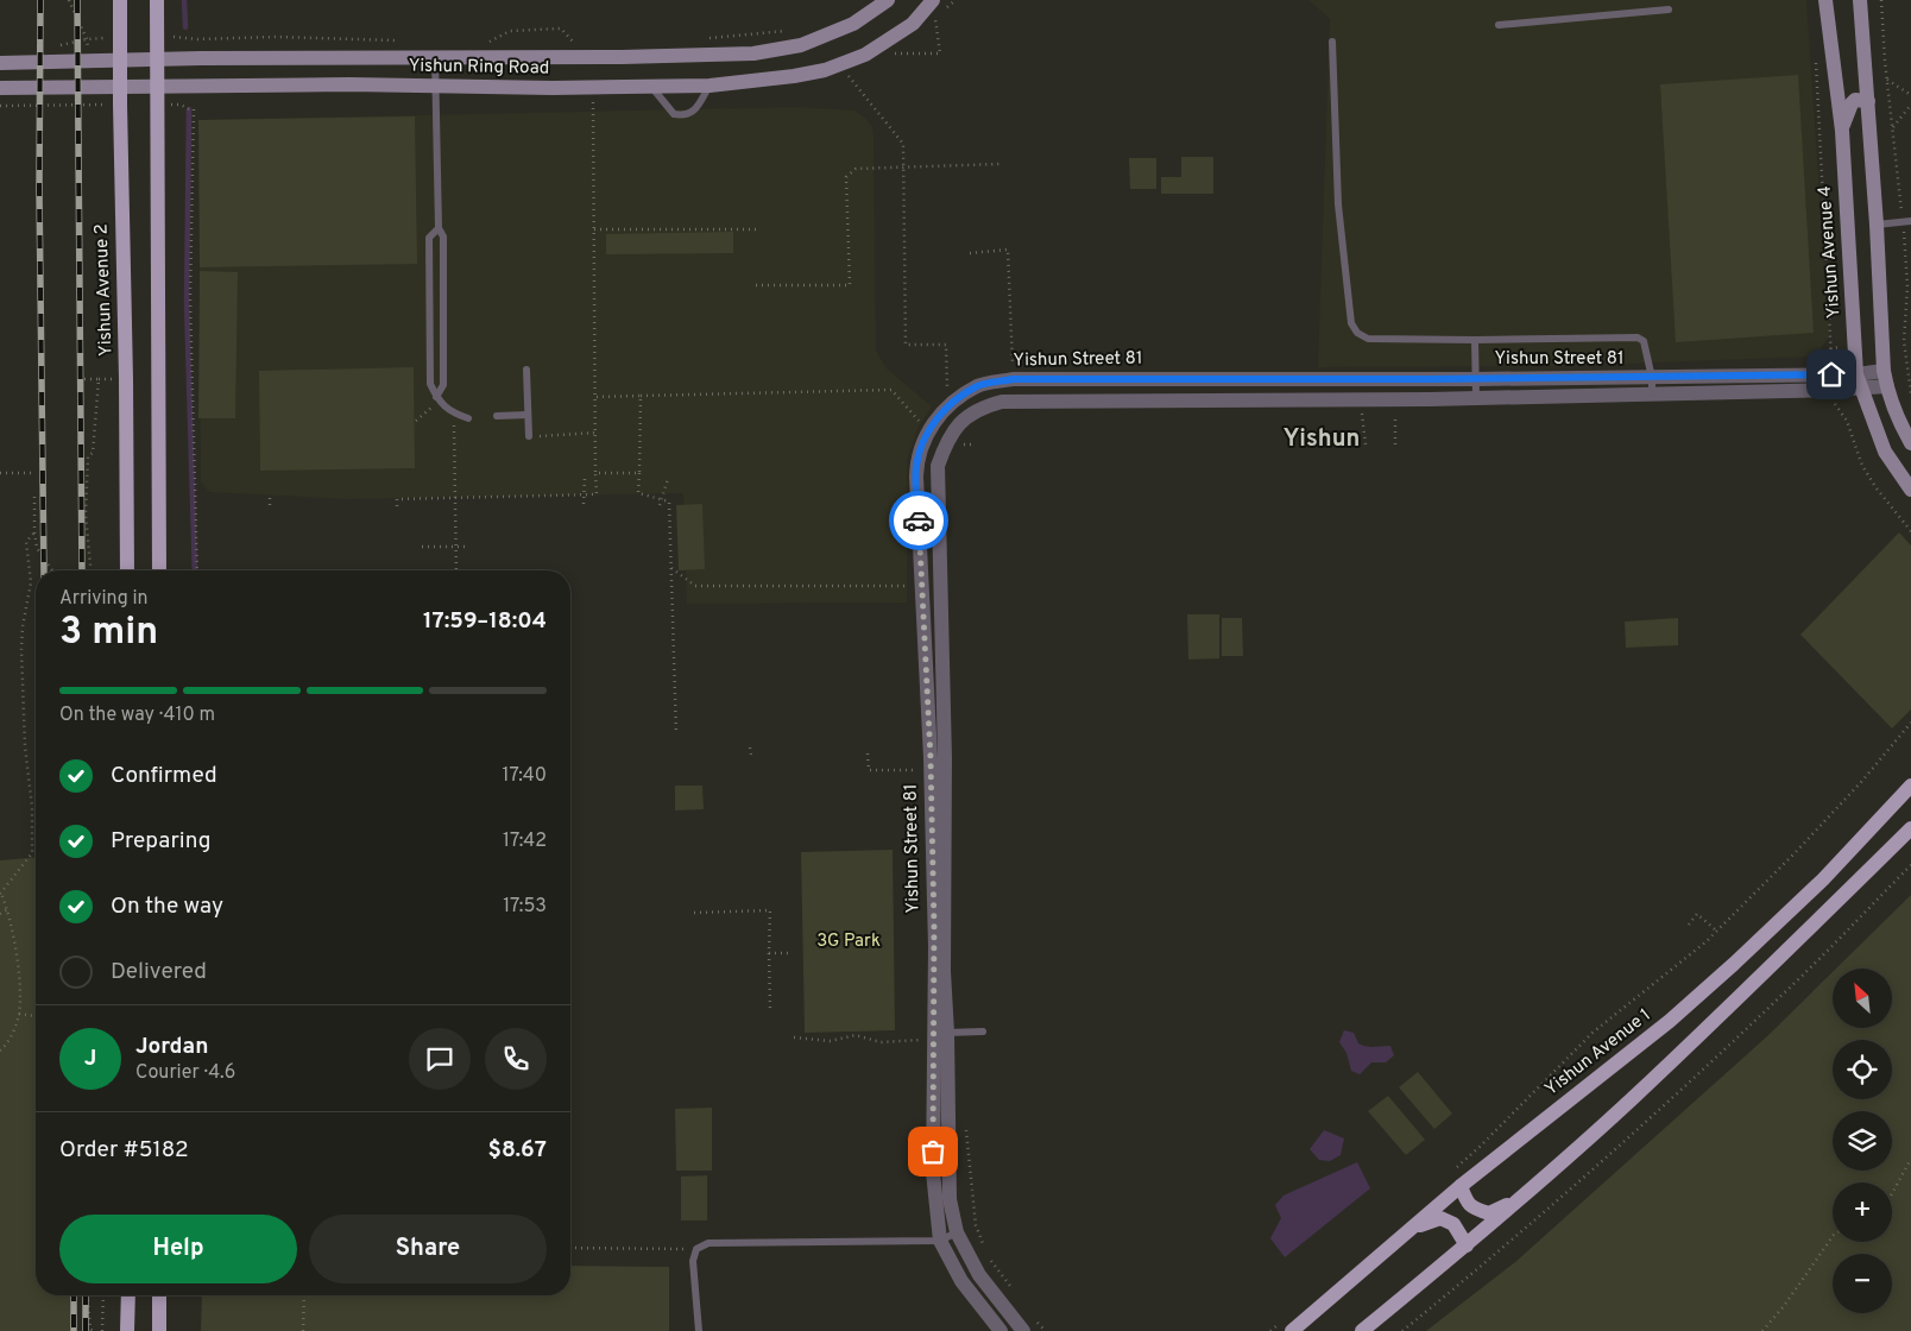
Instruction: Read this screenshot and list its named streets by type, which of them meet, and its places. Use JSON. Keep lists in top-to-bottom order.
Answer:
{
  "streets": {
    "main road": [
      "Yishun Ring Road",
      "Yishun Avenue 4",
      "Yishun Avenue 2",
      "Yishun Avenue 1"
    ],
    "street": ["Yishun Street 81"]
  },
  "crossings": [
    ["Yishun Ring Road", "Yishun Avenue 2"],
    ["Yishun Avenue 4", "Yishun Street 81"]
  ],
  "districts": ["Yishun"],
  "parks": ["3G Park"],
  "north": "top left",
  "page": {
    "heading": ["3 min", "Arriving in", "17:59–18:04"],
    "panel": [
      "Jordan",
      "Courier · 4.6",
      "Order #5182",
      "$8.67"
    ],
    "bar": "On the way · 410 m",
    "list": [
      ["Confirmed", "17:40"],
      ["Preparing", "17:42"],
      ["On the way", "17:53"],
      "Delivered"
    ],
    "map_buttons": ["+", "−"],
    "round": "J",
    "buttons": ["Help", "Share"]
  }
}
